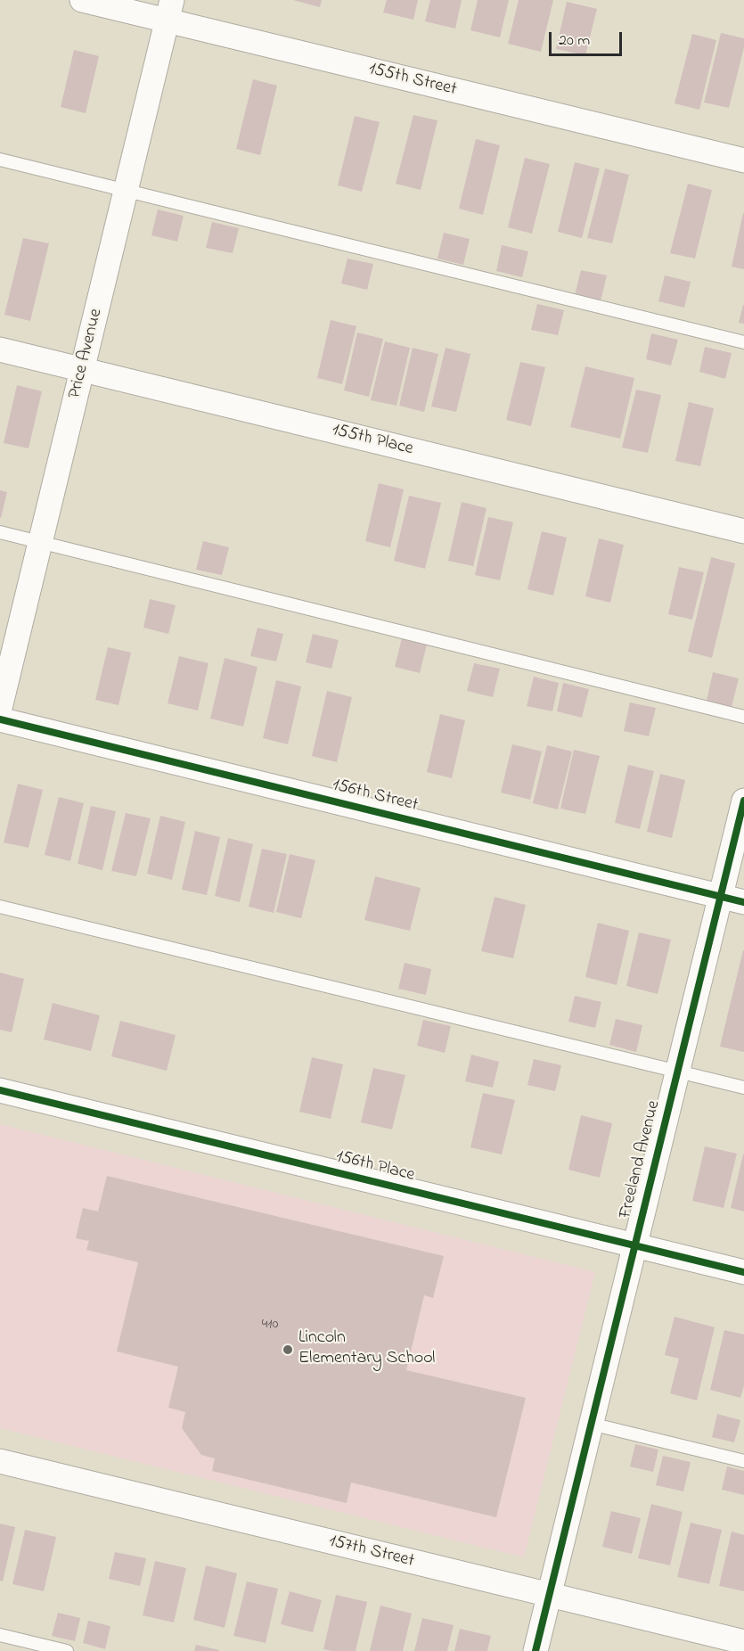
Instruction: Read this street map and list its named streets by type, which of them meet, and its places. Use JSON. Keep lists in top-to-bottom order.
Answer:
{
  "streets": {
    "street": [
      "155th Street",
      "Price Avenue",
      "155th Place",
      "156th Street",
      "Freeland Avenue",
      "156th Place",
      "157th Street"
    ]
  },
  "crossings": [
    ["155th Street", "Price Avenue"],
    ["Price Avenue", "155th Place"],
    ["156th Street", "Freeland Avenue"],
    ["Freeland Avenue", "156th Place"],
    ["Freeland Avenue", "157th Street"]
  ],
  "places": ["Lincoln Elementary School"],
  "house_numbers": ["410"],
  "scale_bar": "20 m"
}
